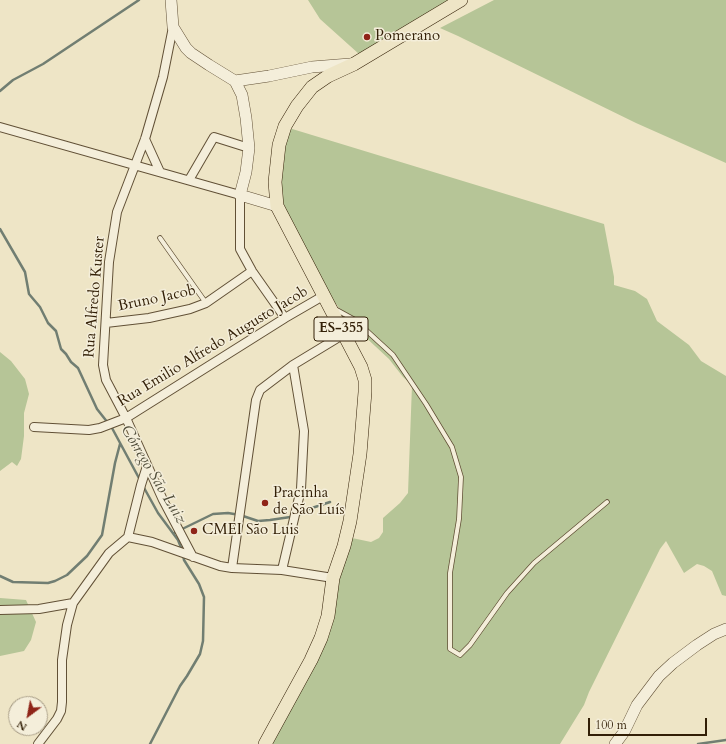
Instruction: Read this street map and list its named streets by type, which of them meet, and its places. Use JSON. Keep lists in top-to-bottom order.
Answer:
{
  "streets": {
    "main road": ["ES-355"],
    "street": ["Rua Alfredo Kuster", "Bruno Jacob", "Rua Emilio Alfredo Augusto Jacob"]
  },
  "crossings": [
    ["Rua Alfredo Kuster", "Bruno Jacob"],
    ["Rua Alfredo Kuster", "Rua Emilio Alfredo Augusto Jacob"],
    ["ES-355", "Rua Emilio Alfredo Augusto Jacob"]
  ],
  "water": ["Córrego São Luiz"],
  "places": ["Pomerano", "Pracinha de São Luís", "CMEI São Luis"],
  "scale_bar": "100 m",
  "north": "bottom left"
}
